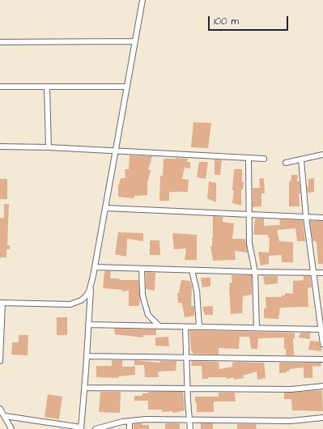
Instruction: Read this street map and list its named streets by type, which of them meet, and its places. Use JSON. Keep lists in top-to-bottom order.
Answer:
{
  "scale_bar": "100 m"
}
